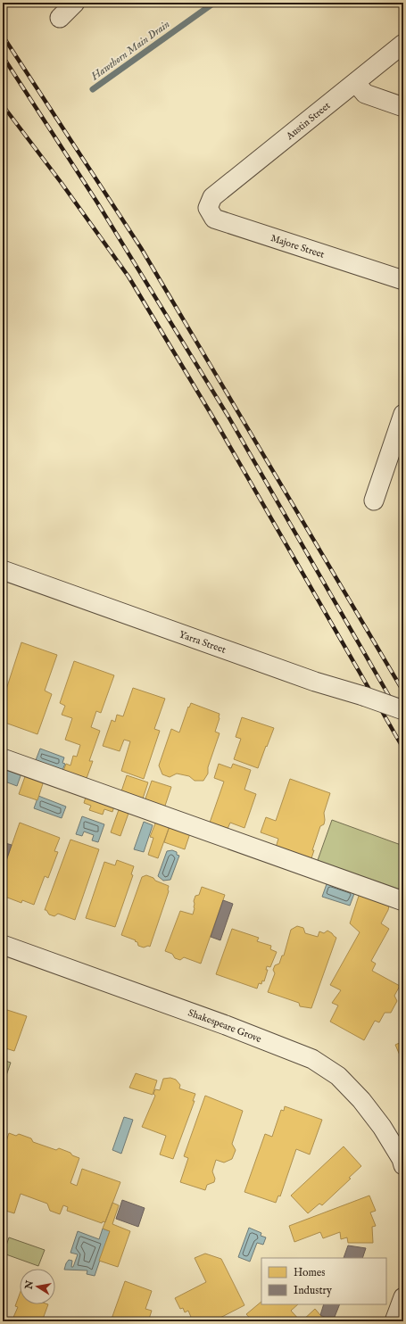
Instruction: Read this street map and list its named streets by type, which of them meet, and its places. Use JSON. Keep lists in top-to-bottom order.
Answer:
{
  "streets": {
    "street": [
      "Austin Street",
      "Majore Street",
      "Yarra Street",
      "Shakespeare Grove"
    ]
  },
  "crossings": [
    ["Austin Street", "Majore Street"]
  ],
  "water": ["Hawthorn Main Drain"],
  "legend": ["Homes", "Industry"],
  "north": "left"
}
